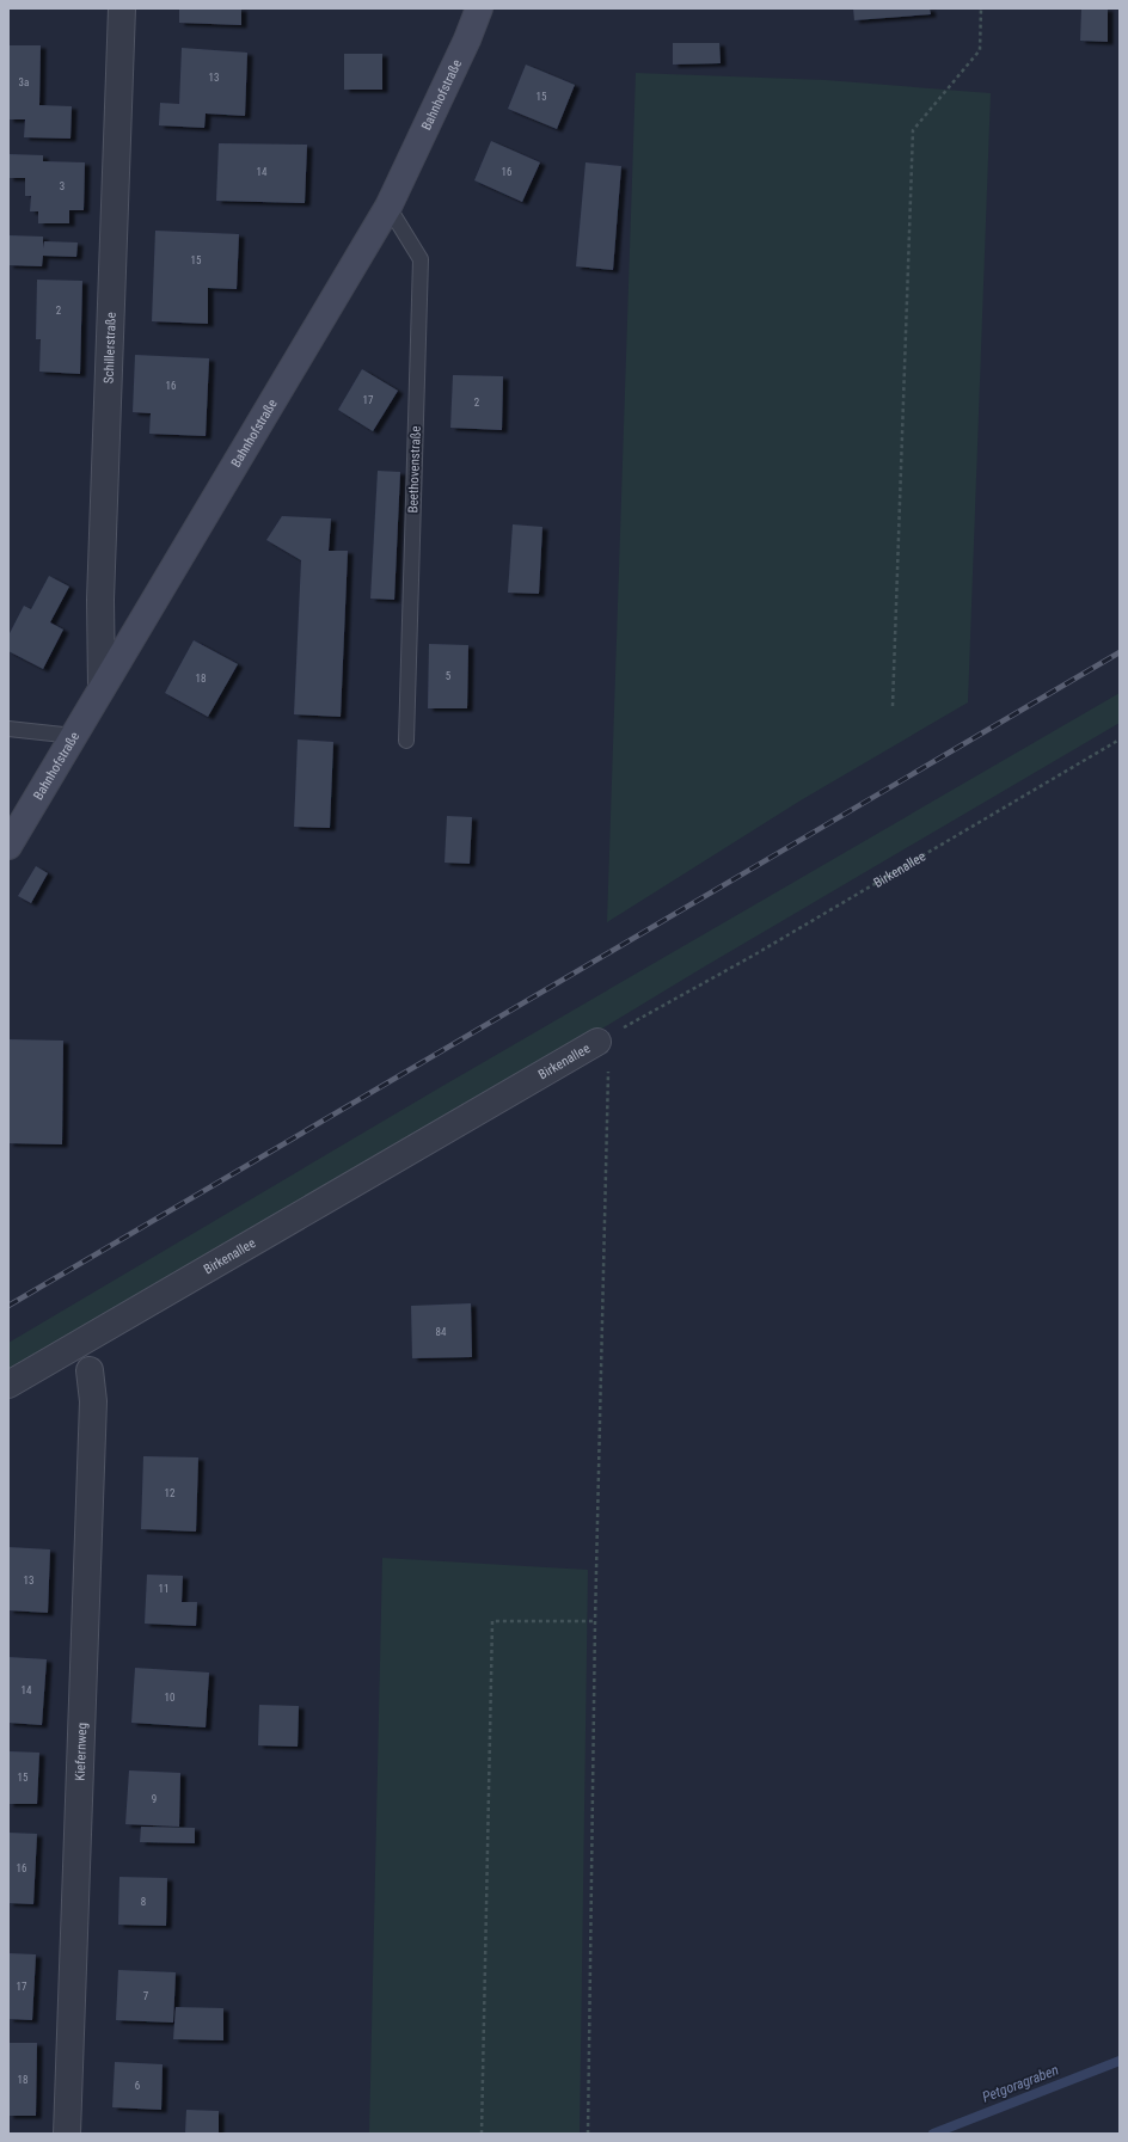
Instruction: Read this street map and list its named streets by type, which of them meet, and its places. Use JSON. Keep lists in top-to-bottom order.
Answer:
{
  "streets": {
    "main road": ["Bahnhofstraße"],
    "street": ["Schillerstraße", "Birkenallee", "Kiefernweg"],
    "lane": ["Beethovenstraße"]
  },
  "crossings": [
    ["Bahnhofstraße", "Schillerstraße"],
    ["Bahnhofstraße", "Beethovenstraße"]
  ],
  "water": ["Petgoragraben"],
  "house_numbers": [
    "13",
    "3a",
    "15",
    "14",
    "16",
    "3",
    "15",
    "2",
    "16",
    "17",
    "2",
    "5",
    "18",
    "84",
    "12",
    "13",
    "11",
    "14",
    "10",
    "15",
    "9",
    "16",
    "8",
    "17",
    "7",
    "18",
    "6"
  ]
}
